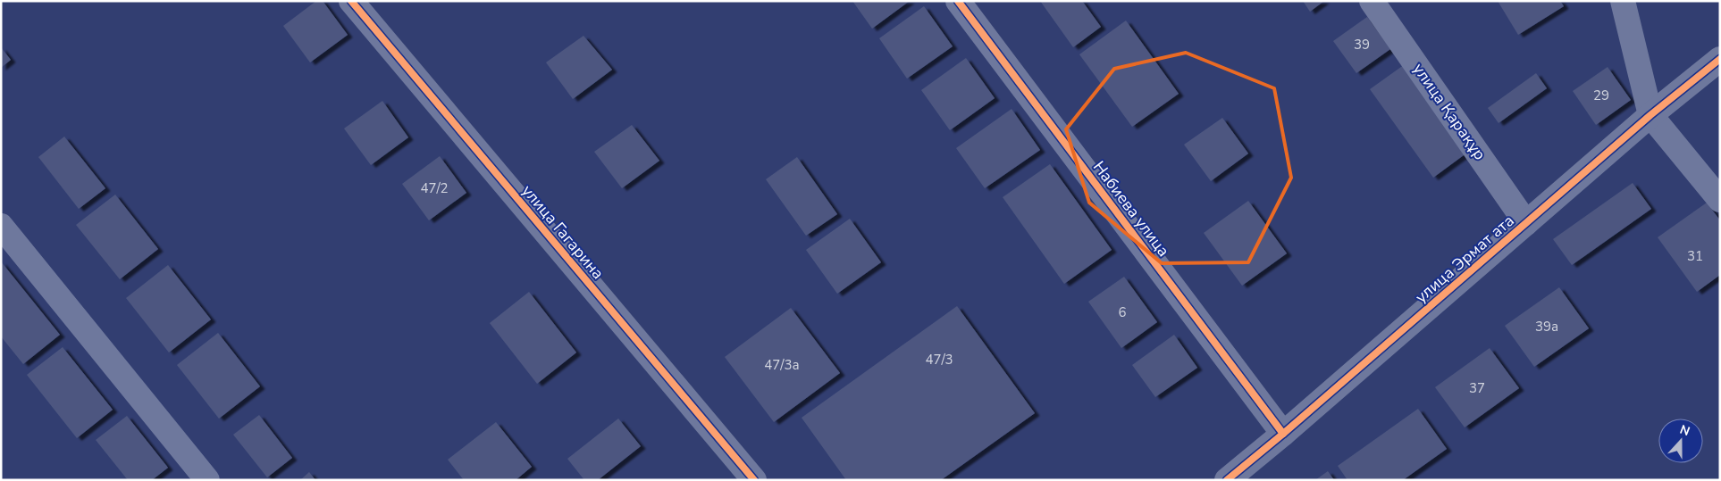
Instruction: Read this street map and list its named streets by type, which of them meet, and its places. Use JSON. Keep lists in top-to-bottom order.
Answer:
{
  "streets": {
    "street": [
      "улица Қарақұр",
      "Набиева улица",
      "улица Гагарина",
      "улица Эрмат ата"
    ]
  },
  "crossings": [
    ["улица Қарақұр", "улица Эрмат ата"],
    ["Набиева улица", "улица Эрмат ата"]
  ],
  "house_numbers": [
    "39",
    "29",
    "47/2",
    "31",
    "6",
    "39а",
    "47/3",
    "47/3а",
    "37"
  ],
  "north": "top"
}
